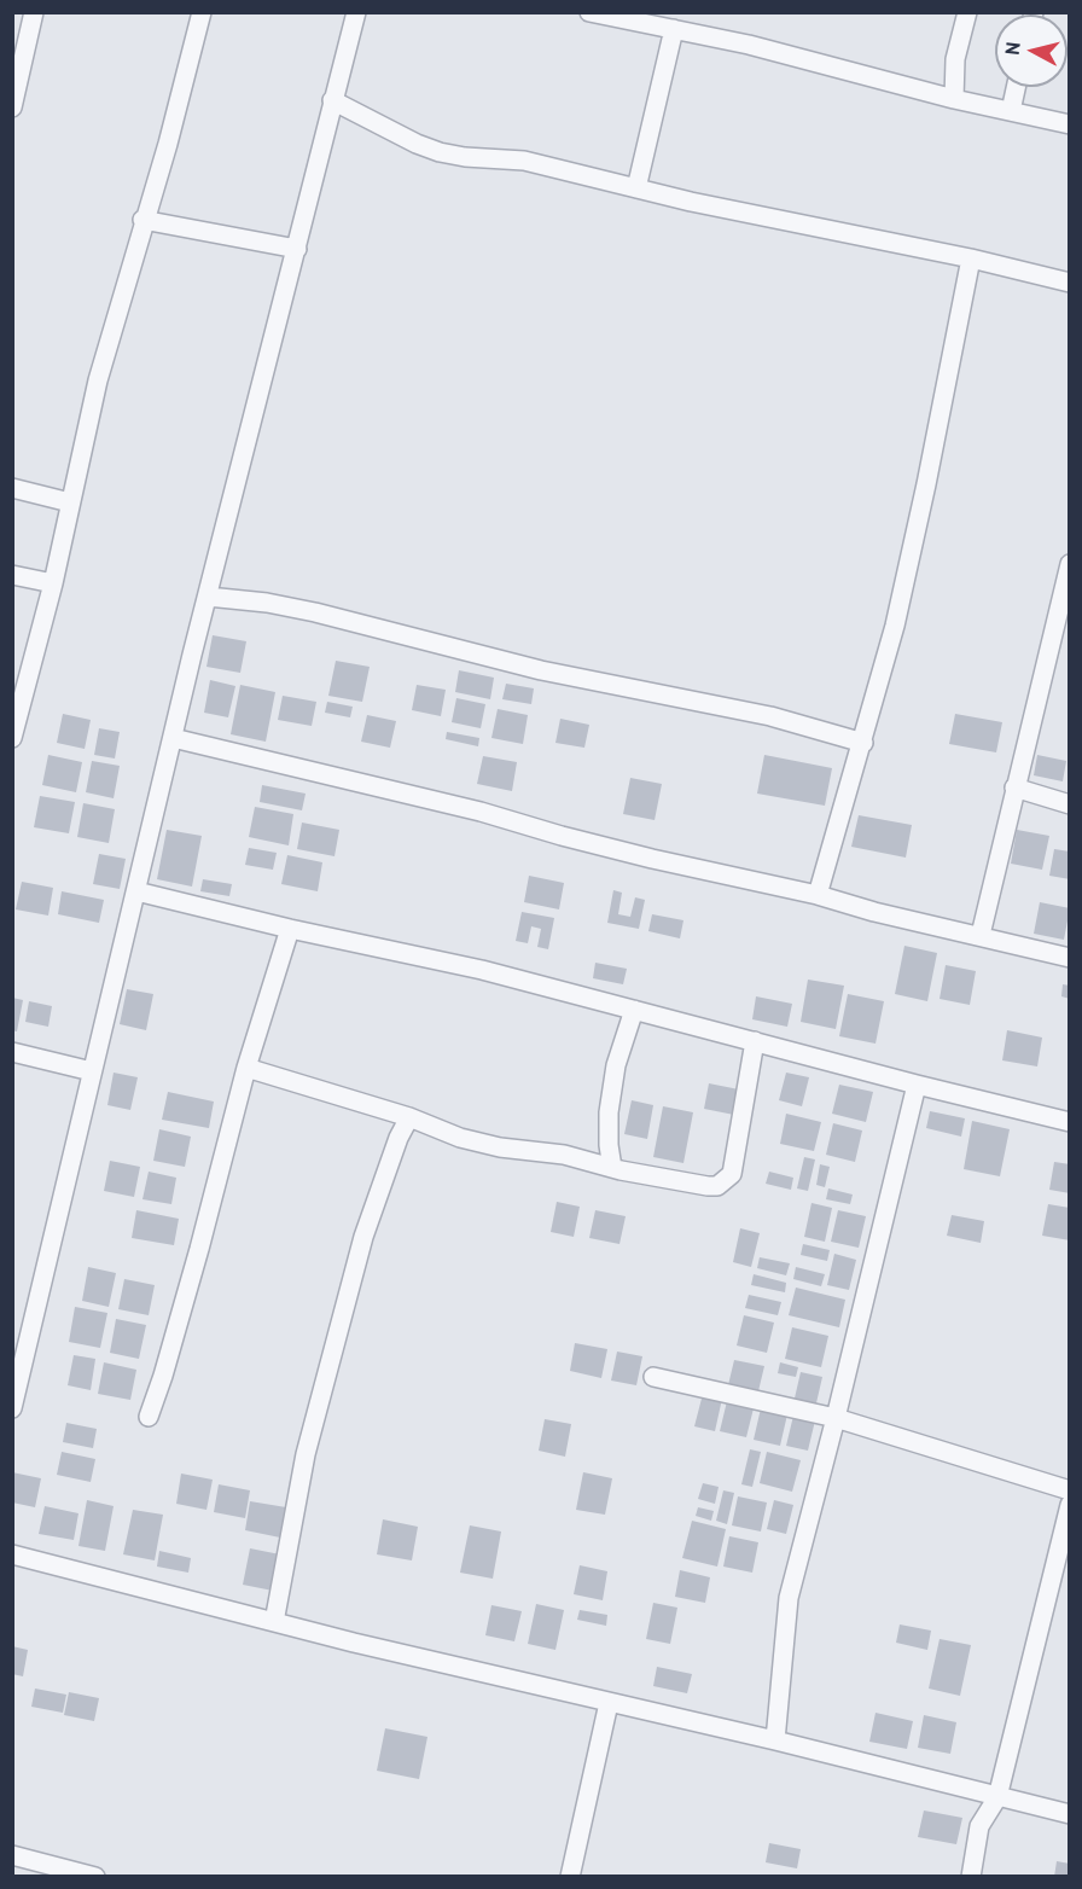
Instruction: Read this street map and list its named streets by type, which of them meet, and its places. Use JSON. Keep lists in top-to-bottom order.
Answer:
{
  "north": "left"
}
